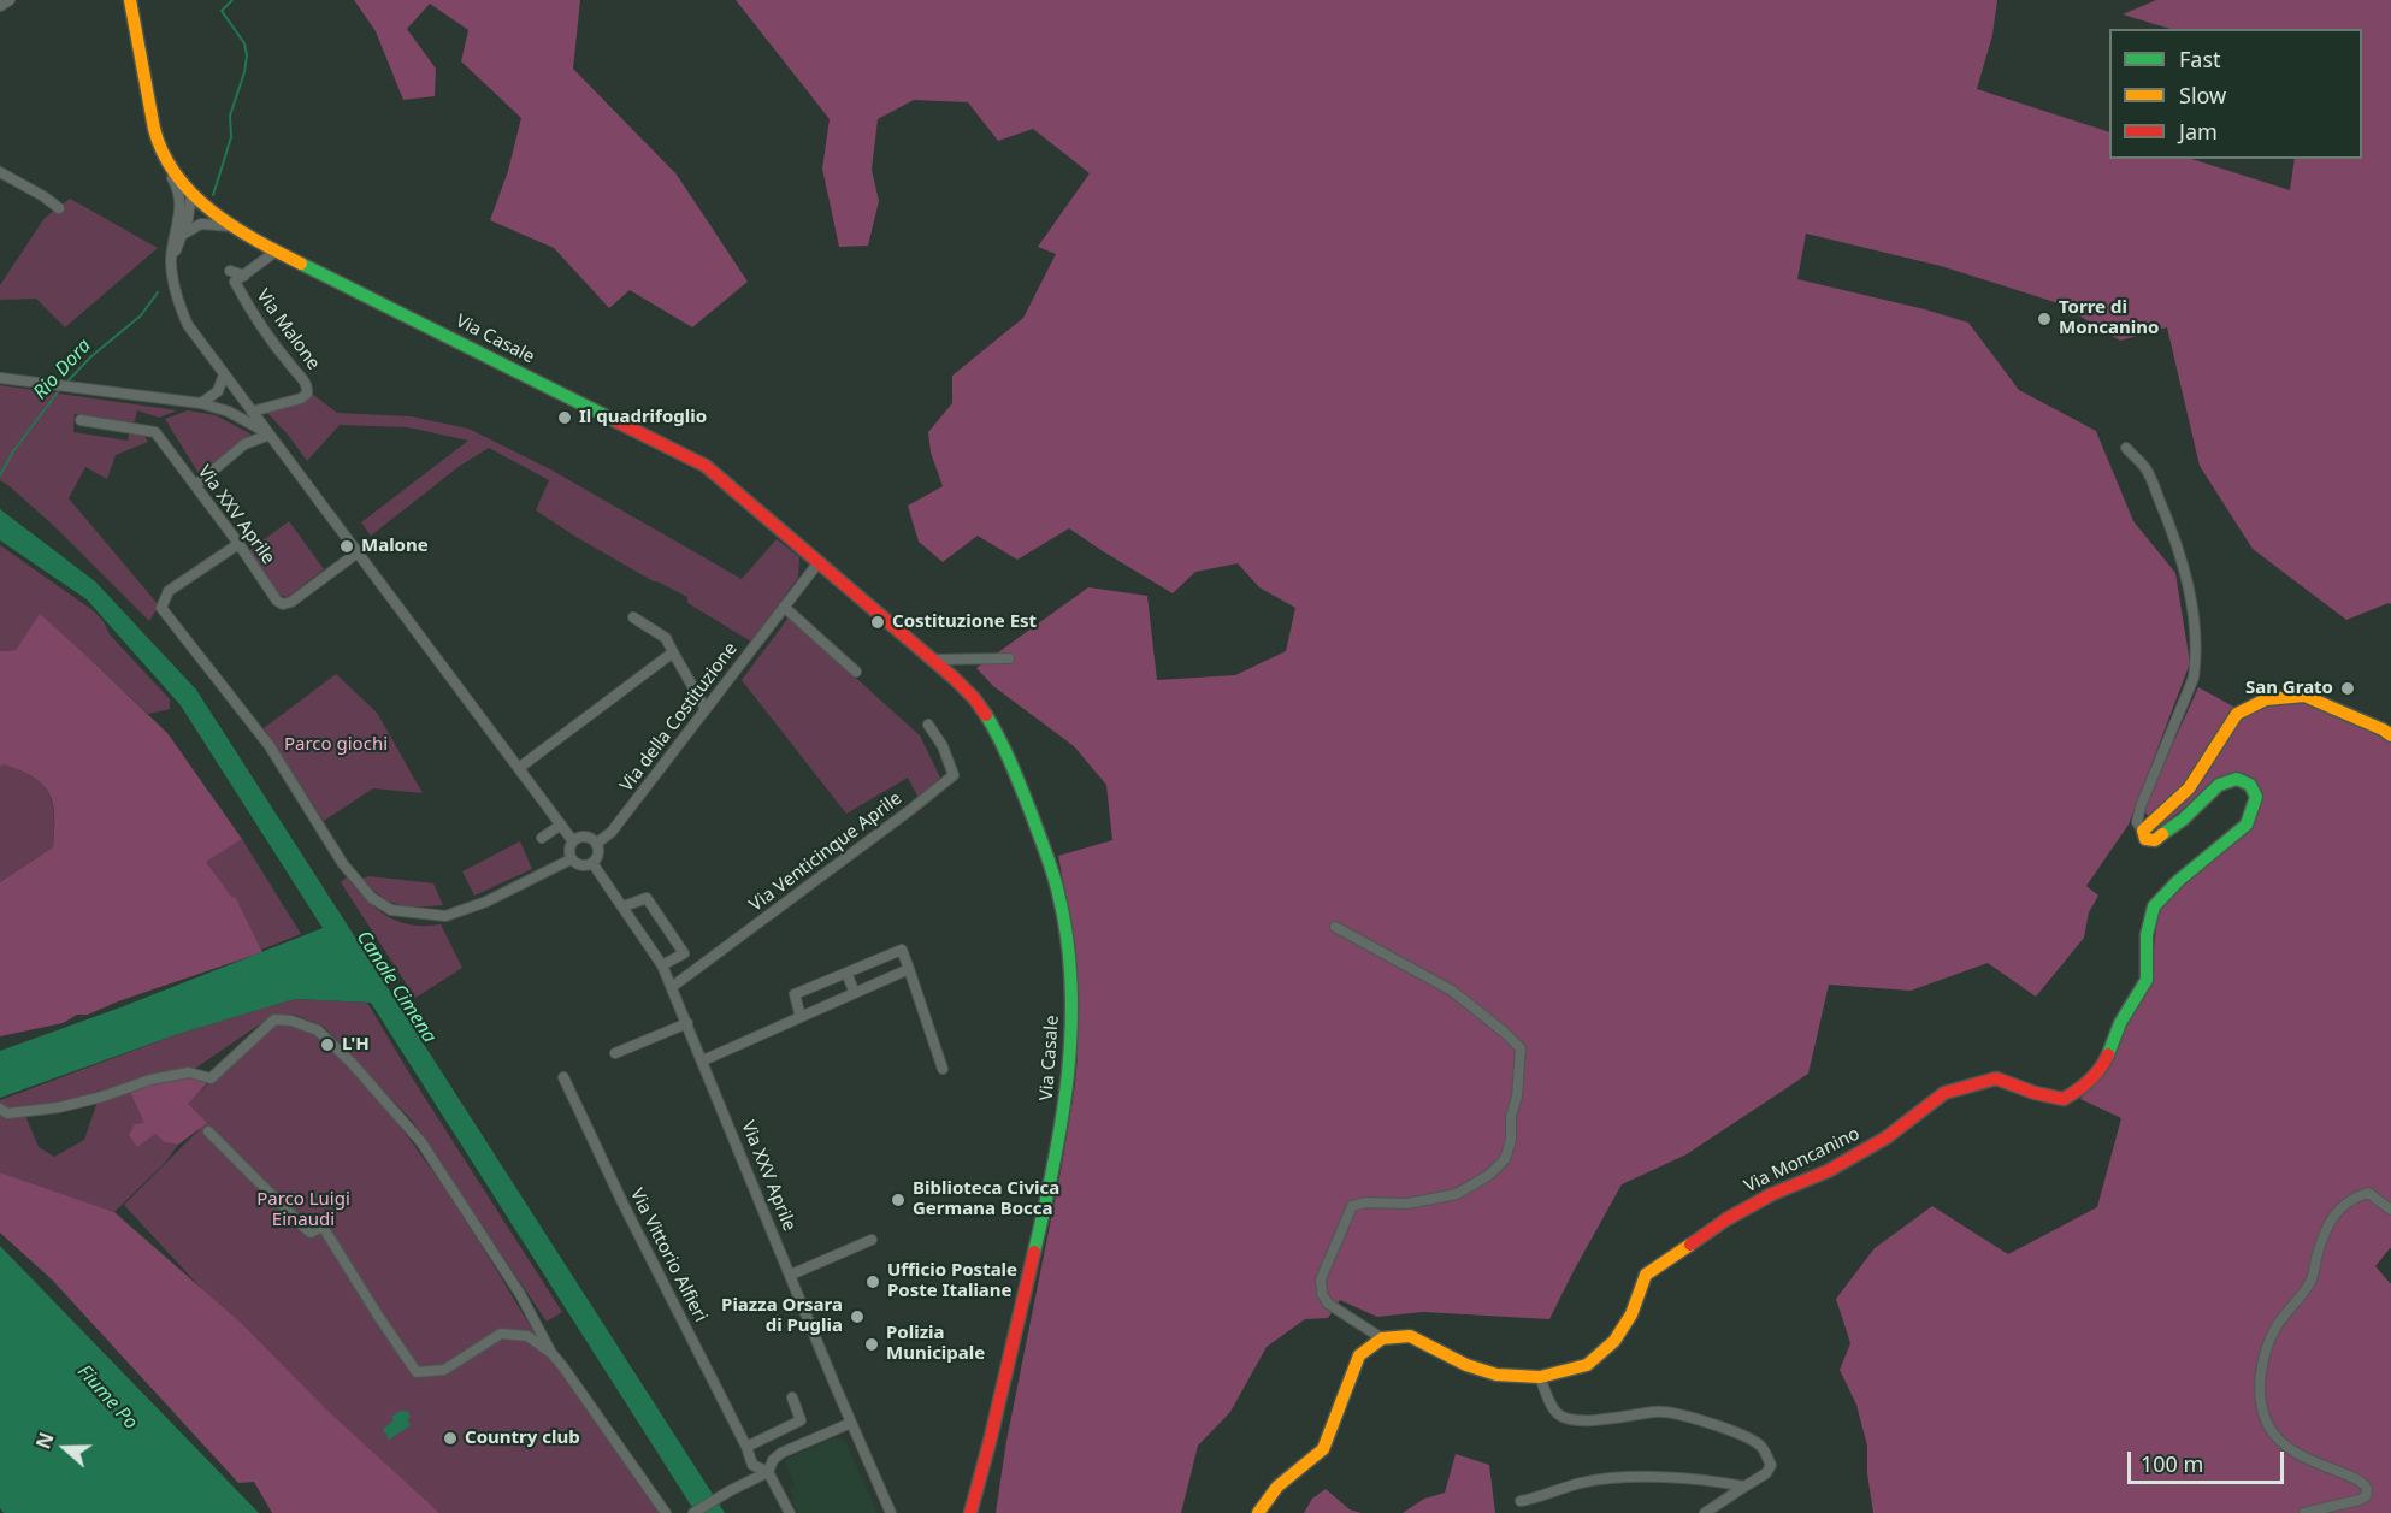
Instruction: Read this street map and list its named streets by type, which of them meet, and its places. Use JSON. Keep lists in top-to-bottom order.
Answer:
{
  "streets": {
    "main road": ["Via Casale", "Via Moncanino"],
    "street": [
      "Via Malone",
      "Via XXV Aprile",
      "Via della Costituzione",
      "Via Venticinque Aprile",
      "Via Vittorio Alfieri"
    ]
  },
  "crossings": [
    ["Via Malone", "Via Casale"],
    ["Via Casale", "Via della Costituzione"],
    ["Via XXV Aprile", "Via della Costituzione"],
    ["Via XXV Aprile", "Via Venticinque Aprile"]
  ],
  "water": ["Rio Dora", "Canale Cimena", "Fiume Po"],
  "parks": ["Parco giochi", "Parco Luigi Einaudi"],
  "places": [
    "Torre di Moncanino",
    "Il quadrifoglio",
    "Malone",
    "Costituzione Est",
    "San Grato",
    "L'H",
    "Biblioteca Civica Germana Bocca",
    "Ufficio Postale Poste Italiane",
    "Piazza Orsara di Puglia",
    "Polizia Municipale",
    "Country club"
  ],
  "legend": ["Fast", "Slow", "Jam"],
  "scale_bar": "100 m",
  "north": "left"
}
